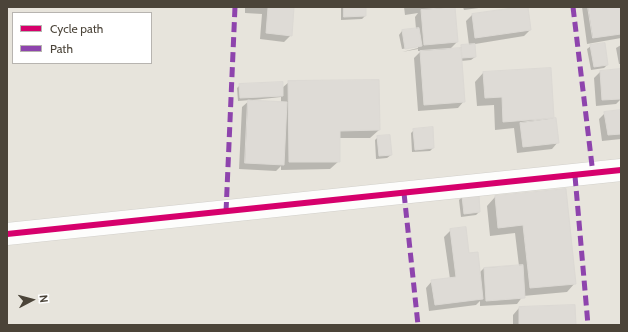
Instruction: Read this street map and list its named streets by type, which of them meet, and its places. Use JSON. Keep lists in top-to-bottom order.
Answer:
{
  "legend": ["Cycle path", "Path"],
  "north": "right"
}
